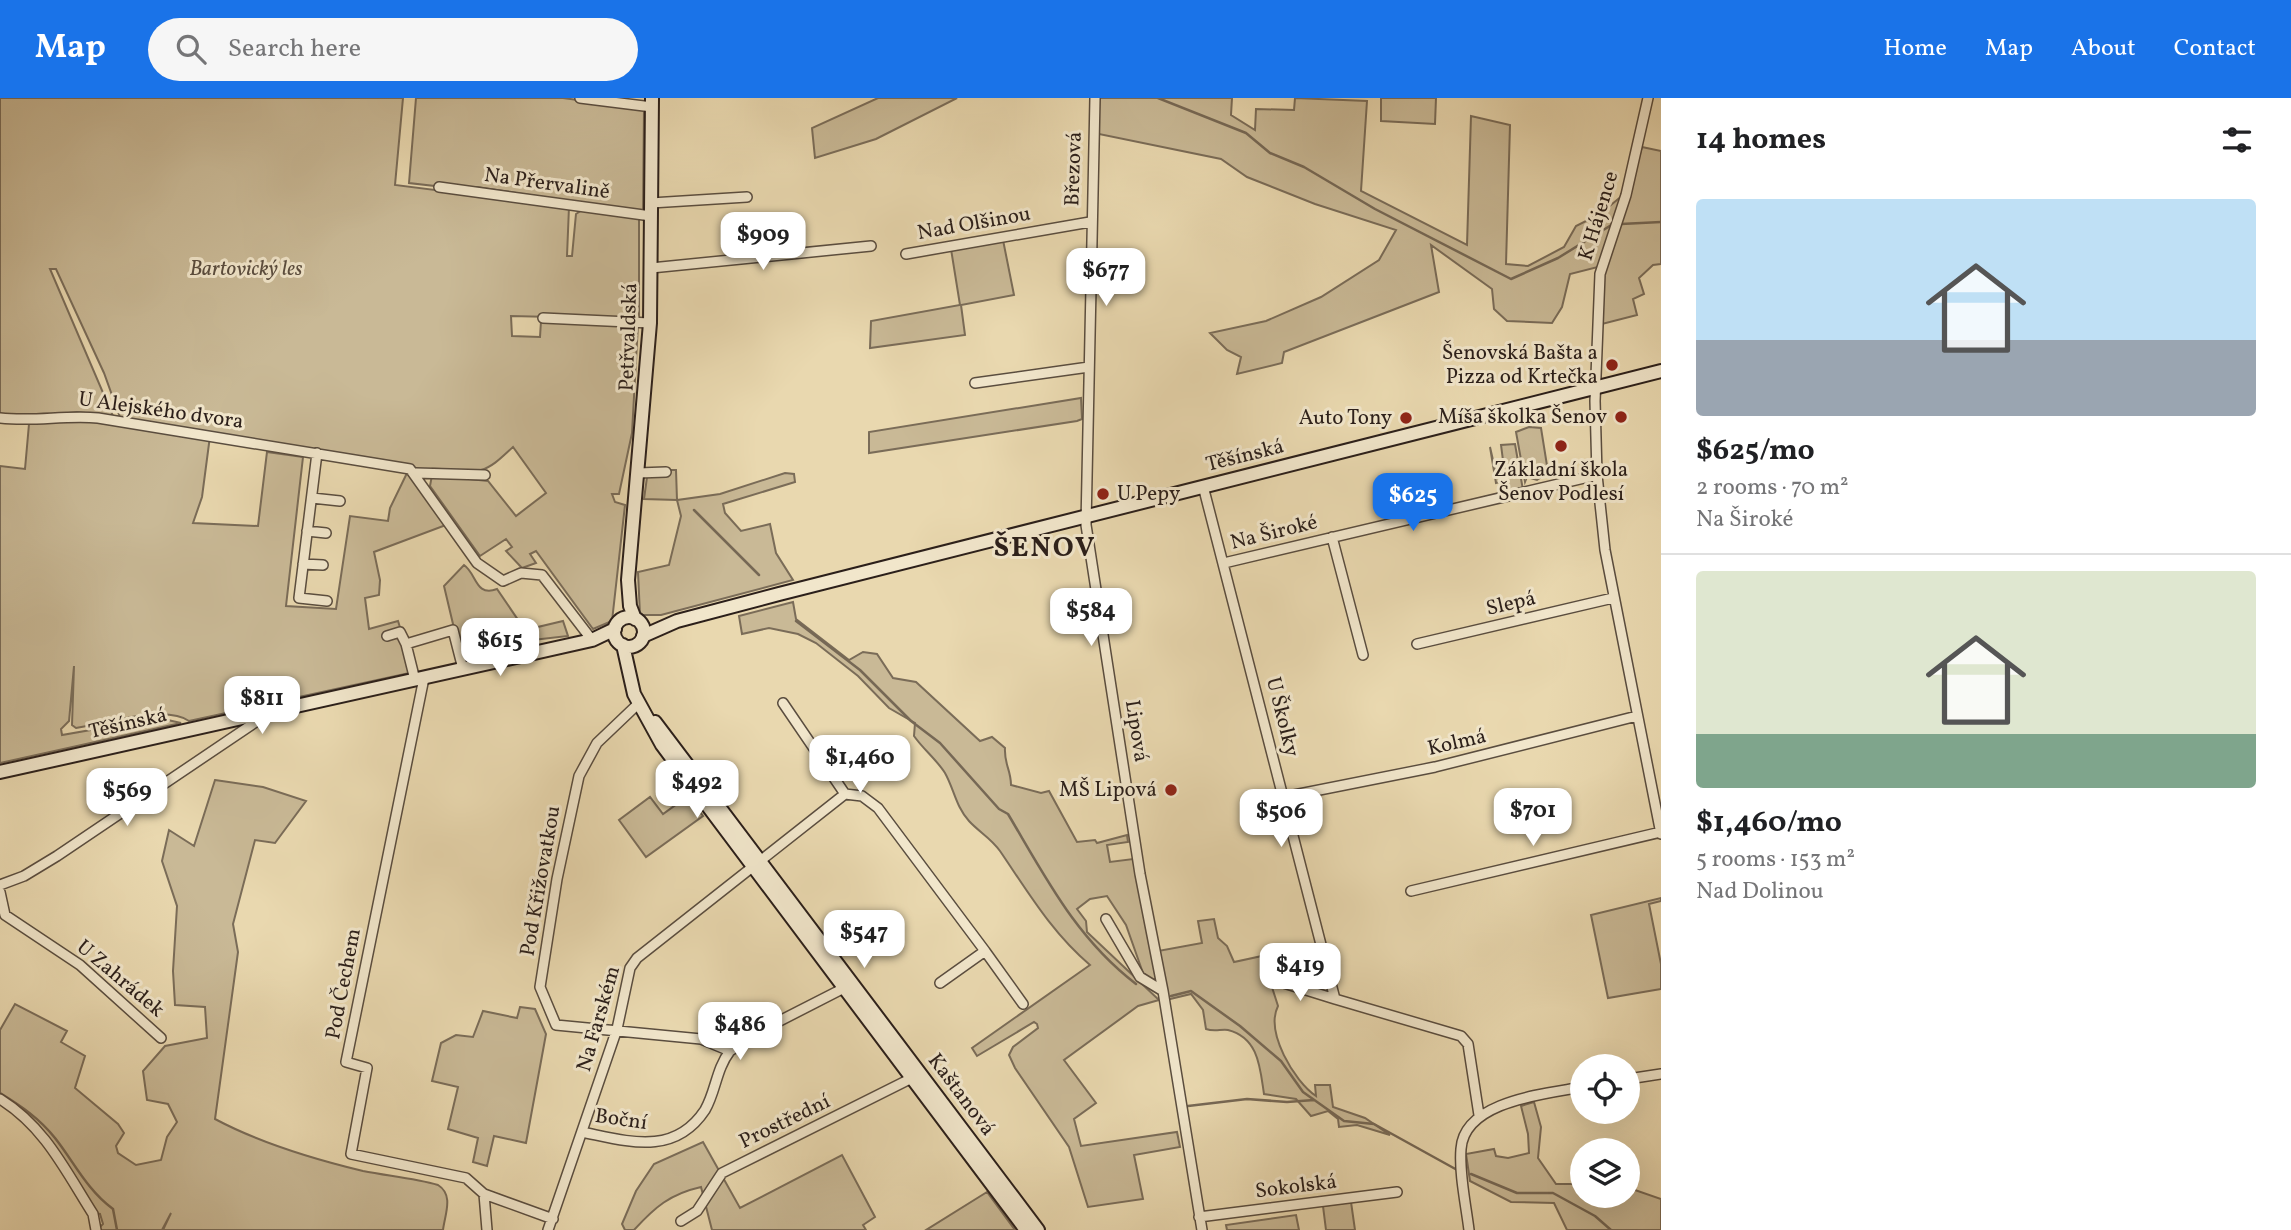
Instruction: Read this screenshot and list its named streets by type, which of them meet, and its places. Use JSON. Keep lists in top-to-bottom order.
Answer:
{
  "streets": {
    "main road": ["Petřvaldská", "Těšínská", "Kaštanová"],
    "street": [
      "Březová",
      "Na Přervalině",
      "K Hájence",
      "Nad Olšinou",
      "U Alejského dvora",
      "Na Široké",
      "Slepá",
      "U Školky",
      "Lipová",
      "Kolmá",
      "Pod Křižovatkou",
      "U Zahrádek",
      "Pod Čechem",
      "Na Farském",
      "Boční",
      "Prostřední",
      "Sokolská"
    ]
  },
  "crossings": [
    ["Březová", "Nad Olšinou"],
    ["Březová", "Těšínská"],
    ["Březová", "Lipová"],
    ["Na Přervalině", "Petřvaldská"],
    ["K Hájence", "Těšínská"],
    ["K Hájence", "Na Široké"],
    ["K Hájence", "Slepá"],
    ["K Hájence", "Kolmá"],
    ["Petřvaldská", "Těšínská"],
    ["Petřvaldská", "Kaštanová"],
    ["Těšínská", "U Školky"],
    ["Těšínská", "Lipová"],
    ["Těšínská", "Pod Čechem"],
    ["Těšínská", "Kaštanová"],
    ["Na Široké", "U Školky"],
    ["U Školky", "Kolmá"],
    ["Lipová", "Sokolská"],
    ["Pod Křižovatkou", "Na Farském"],
    ["Pod Křižovatkou", "Kaštanová"],
    ["Pod Čechem", "Na Farském"],
    ["Na Farském", "Kaštanová"],
    ["Na Farském", "Boční"],
    ["Kaštanová", "Prostřední"]
  ],
  "districts": ["ŠENOV"],
  "parks": ["Bartovický les"],
  "places": [
    "Šenovská Bašta a Pizza od Krtečka",
    "Míša školka Šenov",
    "Auto Tony",
    "Základní škola Šenov Podlesí",
    "U Pepy",
    "MŠ Lipová"
  ],
  "page": {
    "header": "Map",
    "search": "Search here",
    "nav": [
      "Home",
      "Map",
      "About",
      "Contact"
    ],
    "heading": "14 homes",
    "list": [
      {
        "name": "$625/mo",
        "note": "2 rooms · 70 m² · Na Široké"
      },
      {
        "name": "$1,460/mo",
        "note": "5 rooms · 153 m² · Nad Dolinou"
      }
    ],
    "price": [
      "$909",
      "$677",
      "$625",
      "$584",
      "$615",
      "$811",
      "$1,460",
      "$492",
      "$569",
      "$701",
      "$506",
      "$547",
      "$419",
      "$486"
    ]
  }
}
